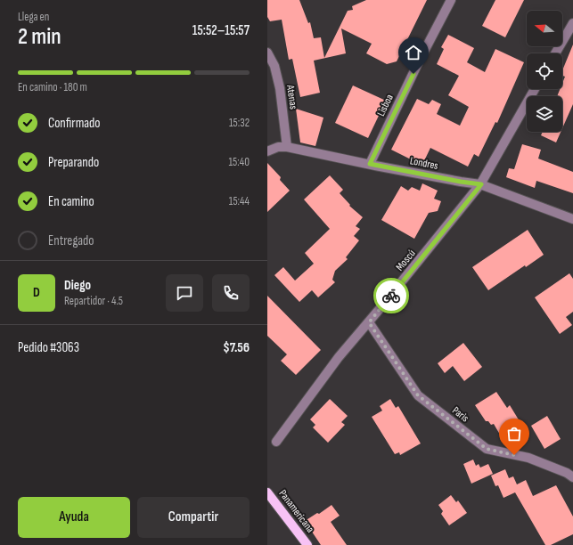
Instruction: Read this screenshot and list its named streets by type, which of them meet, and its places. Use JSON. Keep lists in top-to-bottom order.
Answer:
{
  "streets": {
    "main road": ["Panamericana"],
    "street": [
      "Atenas",
      "Lisboa",
      "Londres",
      "Moscú",
      "Paris"
    ]
  },
  "crossings": [
    ["Atenas", "Londres"],
    ["Lisboa", "Londres"],
    ["Londres", "Moscú"],
    ["Moscú", "Paris"]
  ],
  "north": "left",
  "page": {
    "heading": ["2 min", "Llega en", "15:52–15:57"],
    "panel": [
      "Diego",
      "Repartidor · 4.5",
      "Pedido #3063",
      "$7.56"
    ],
    "bar": "En camino · 180 m",
    "list": [
      ["Confirmado", "15:32"],
      ["Preparando", "15:40"],
      ["En camino", "15:44"],
      "Entregado"
    ],
    "round": "D",
    "buttons": ["Ayuda", "Compartir"]
  }
}
